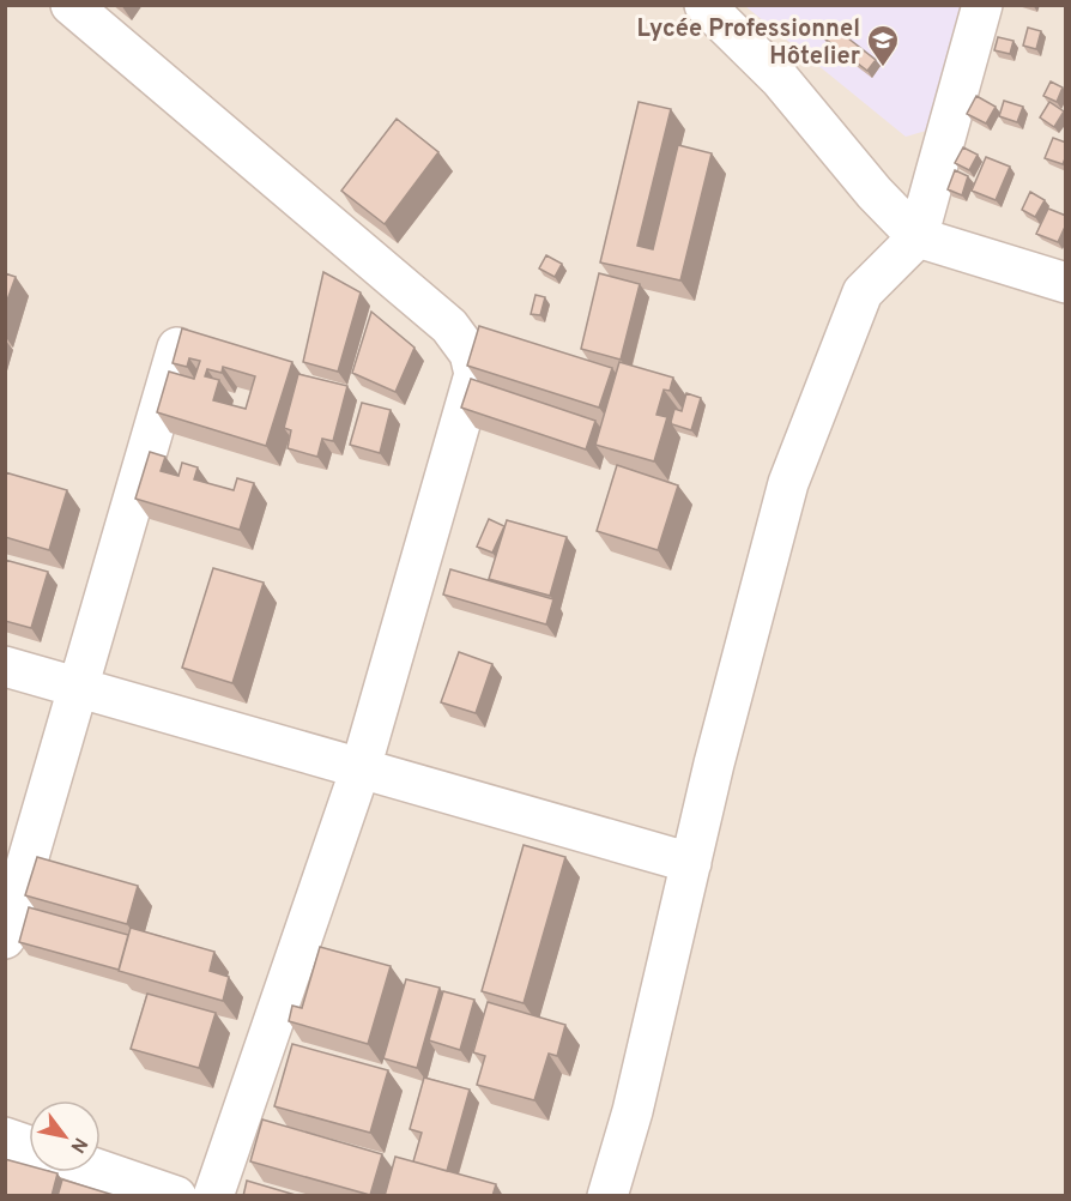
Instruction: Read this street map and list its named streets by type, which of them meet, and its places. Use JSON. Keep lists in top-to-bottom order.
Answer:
{
  "places": {
    "school or university": ["Lycée Professionnel Hôtelier"]
  },
  "north": "bottom right"
}
